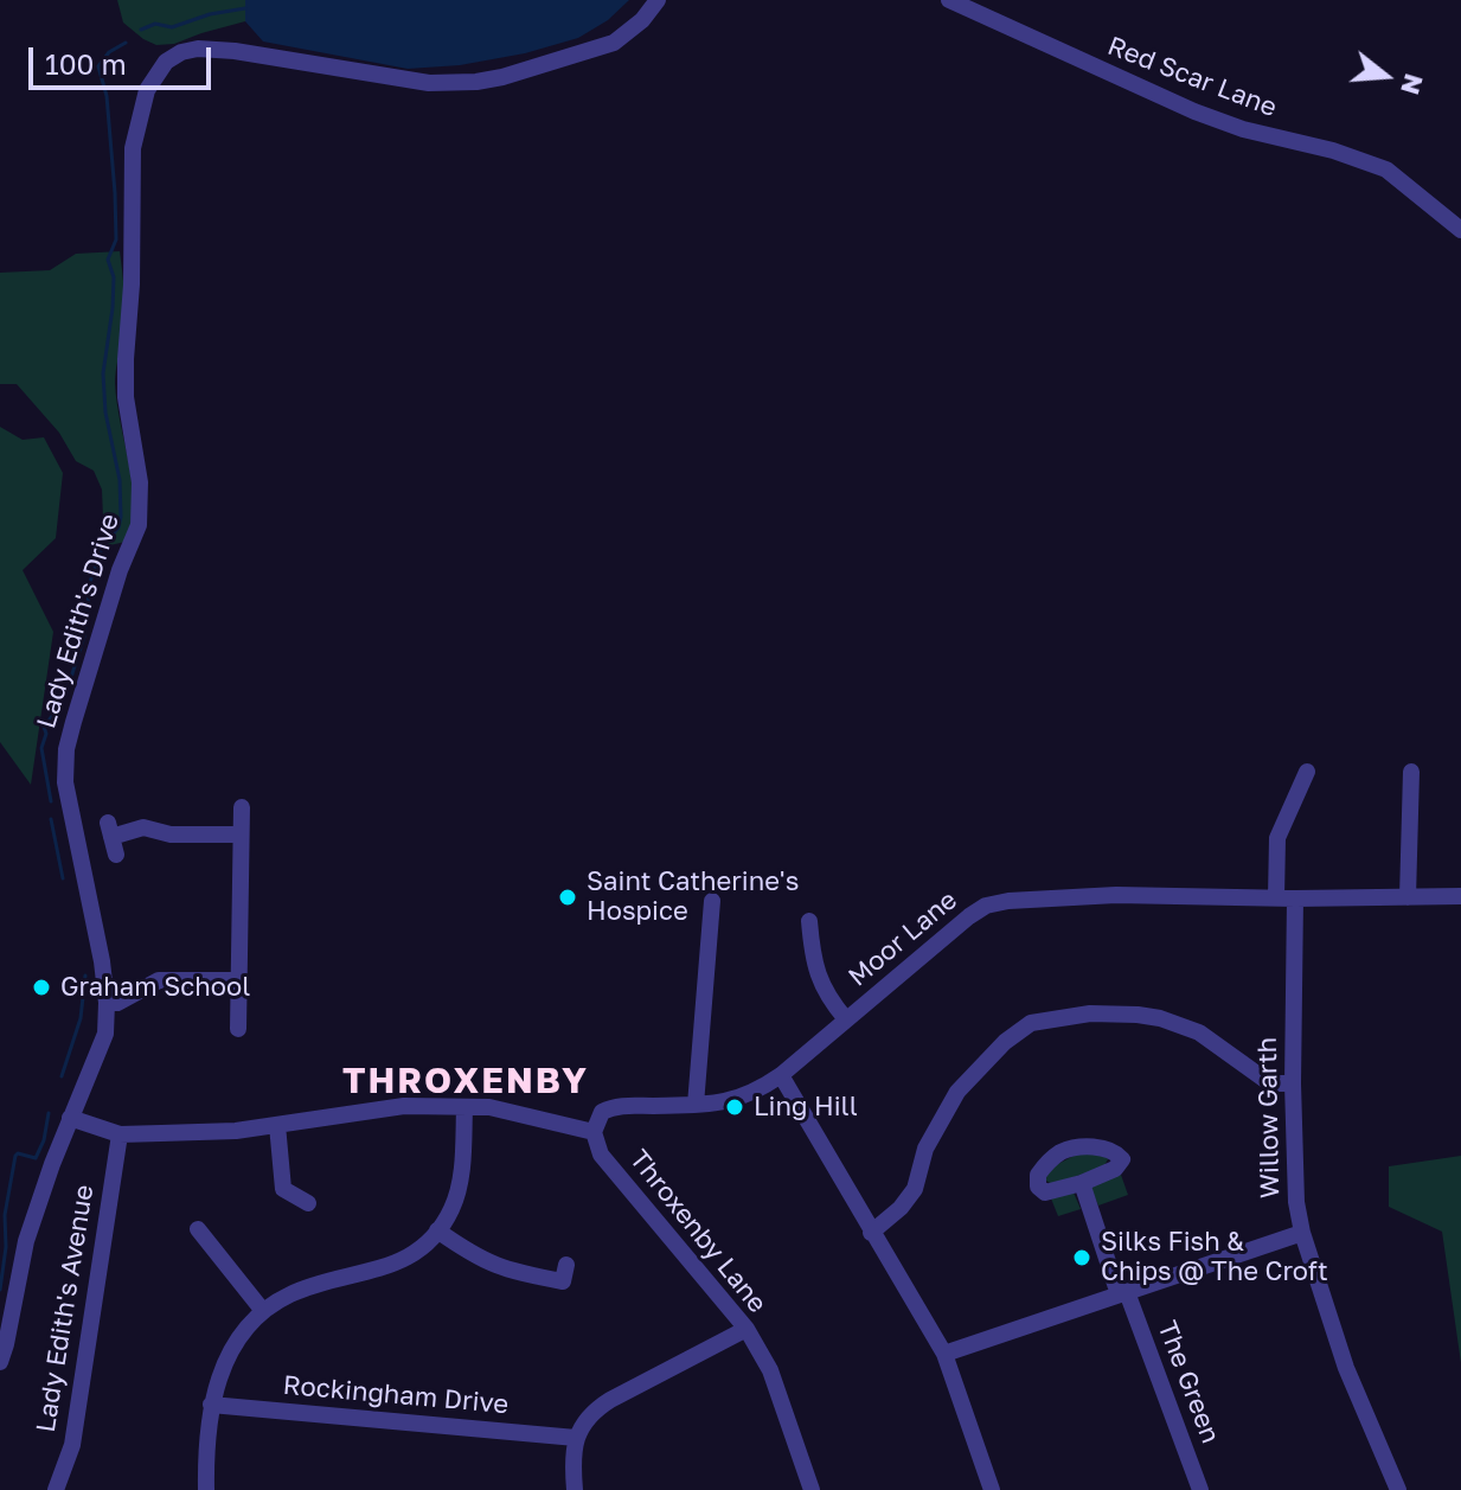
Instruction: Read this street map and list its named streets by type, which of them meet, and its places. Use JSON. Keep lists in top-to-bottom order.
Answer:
{
  "streets": {
    "street": [
      "Red Scar Lane",
      "Lady Edith's Drive",
      "Moor Lane",
      "Willow Garth",
      "Throxenby Lane",
      "Lady Edith's Avenue",
      "The Green",
      "Rockingham Drive"
    ]
  },
  "crossings": [
    ["Moor Lane", "Willow Garth"],
    ["Moor Lane", "Throxenby Lane"]
  ],
  "districts": ["THROXENBY"],
  "places": [
    "Saint Catherine's Hospice",
    "Graham School",
    "Ling Hill",
    "Silks Fish & Chips @ The Croft"
  ],
  "scale_bar": "100 m",
  "north": "right"
}
